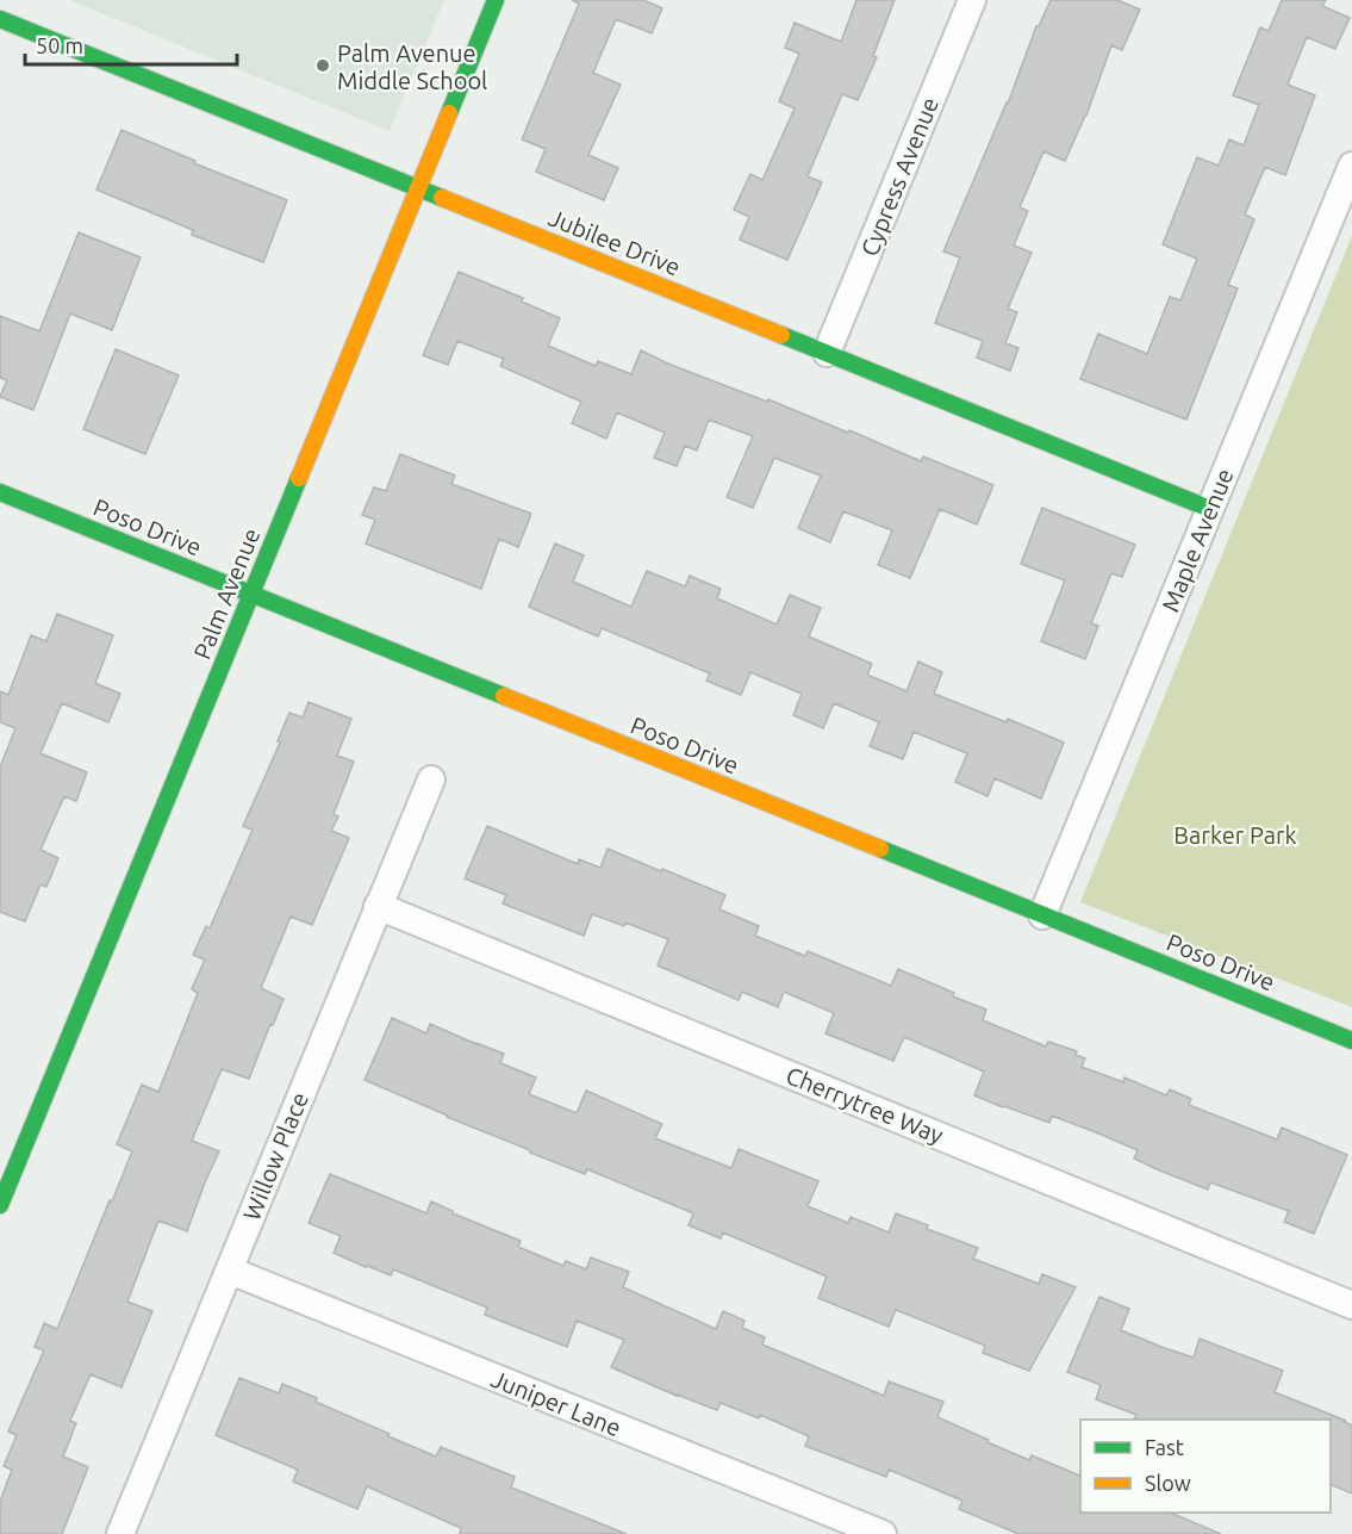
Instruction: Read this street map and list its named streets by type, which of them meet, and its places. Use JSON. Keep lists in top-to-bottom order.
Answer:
{
  "streets": {
    "main road": ["Jubilee Drive", "Poso Drive", "Palm Avenue"],
    "street": [
      "Cypress Avenue",
      "Maple Avenue",
      "Cherrytree Way",
      "Willow Place",
      "Juniper Lane"
    ]
  },
  "crossings": [
    ["Cypress Avenue", "Jubilee Drive"],
    ["Jubilee Drive", "Maple Avenue"],
    ["Jubilee Drive", "Palm Avenue"],
    ["Poso Drive", "Maple Avenue"],
    ["Poso Drive", "Palm Avenue"],
    ["Cherrytree Way", "Willow Place"],
    ["Willow Place", "Juniper Lane"]
  ],
  "parks": ["Barker Park"],
  "places": ["Palm Avenue Middle School"],
  "legend": ["Fast", "Slow"],
  "scale_bar": "50 m"
}
